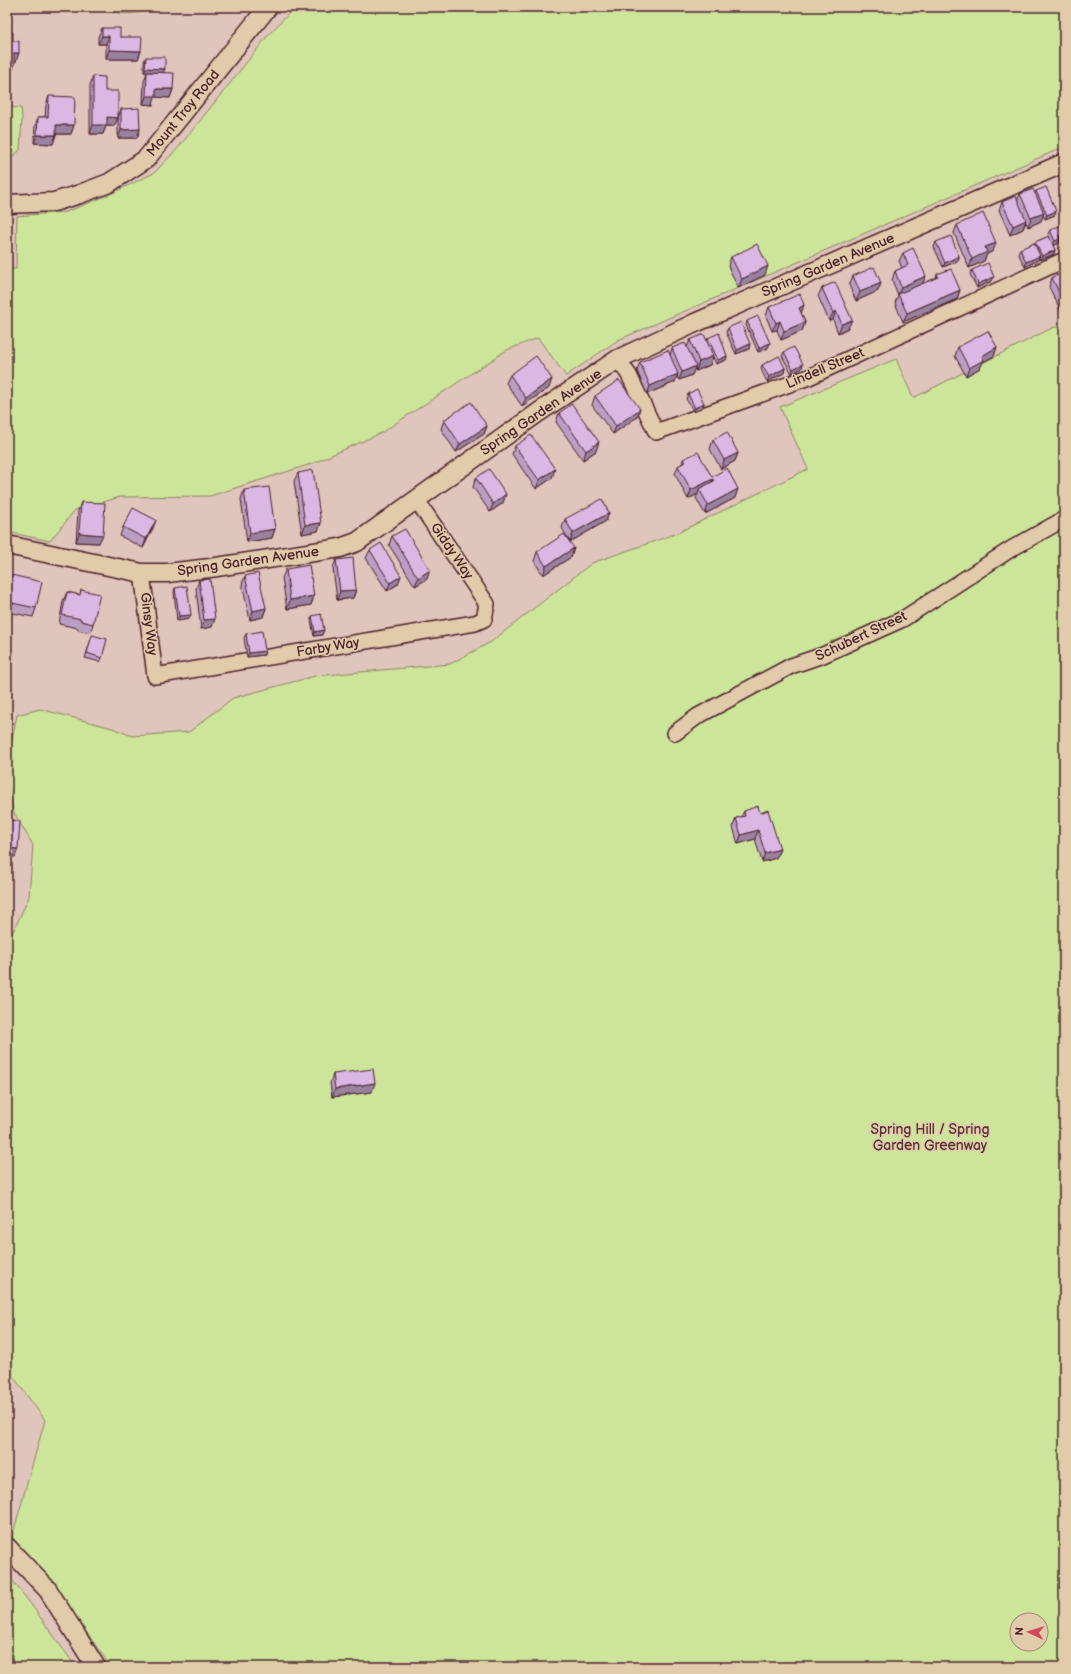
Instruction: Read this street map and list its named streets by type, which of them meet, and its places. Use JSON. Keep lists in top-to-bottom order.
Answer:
{
  "streets": {
    "street": [
      "Mount Troy Road",
      "Spring Garden Avenue",
      "Lindell Street",
      "Giddy Way",
      "Ginsy Way",
      "Schubert Street",
      "Farby Way"
    ]
  },
  "crossings": [
    ["Spring Garden Avenue", "Lindell Street"],
    ["Spring Garden Avenue", "Giddy Way"],
    ["Spring Garden Avenue", "Ginsy Way"],
    ["Giddy Way", "Farby Way"],
    ["Ginsy Way", "Farby Way"]
  ],
  "parks": ["Spring Hill / Spring Garden Greenway"],
  "north": "left"
}
